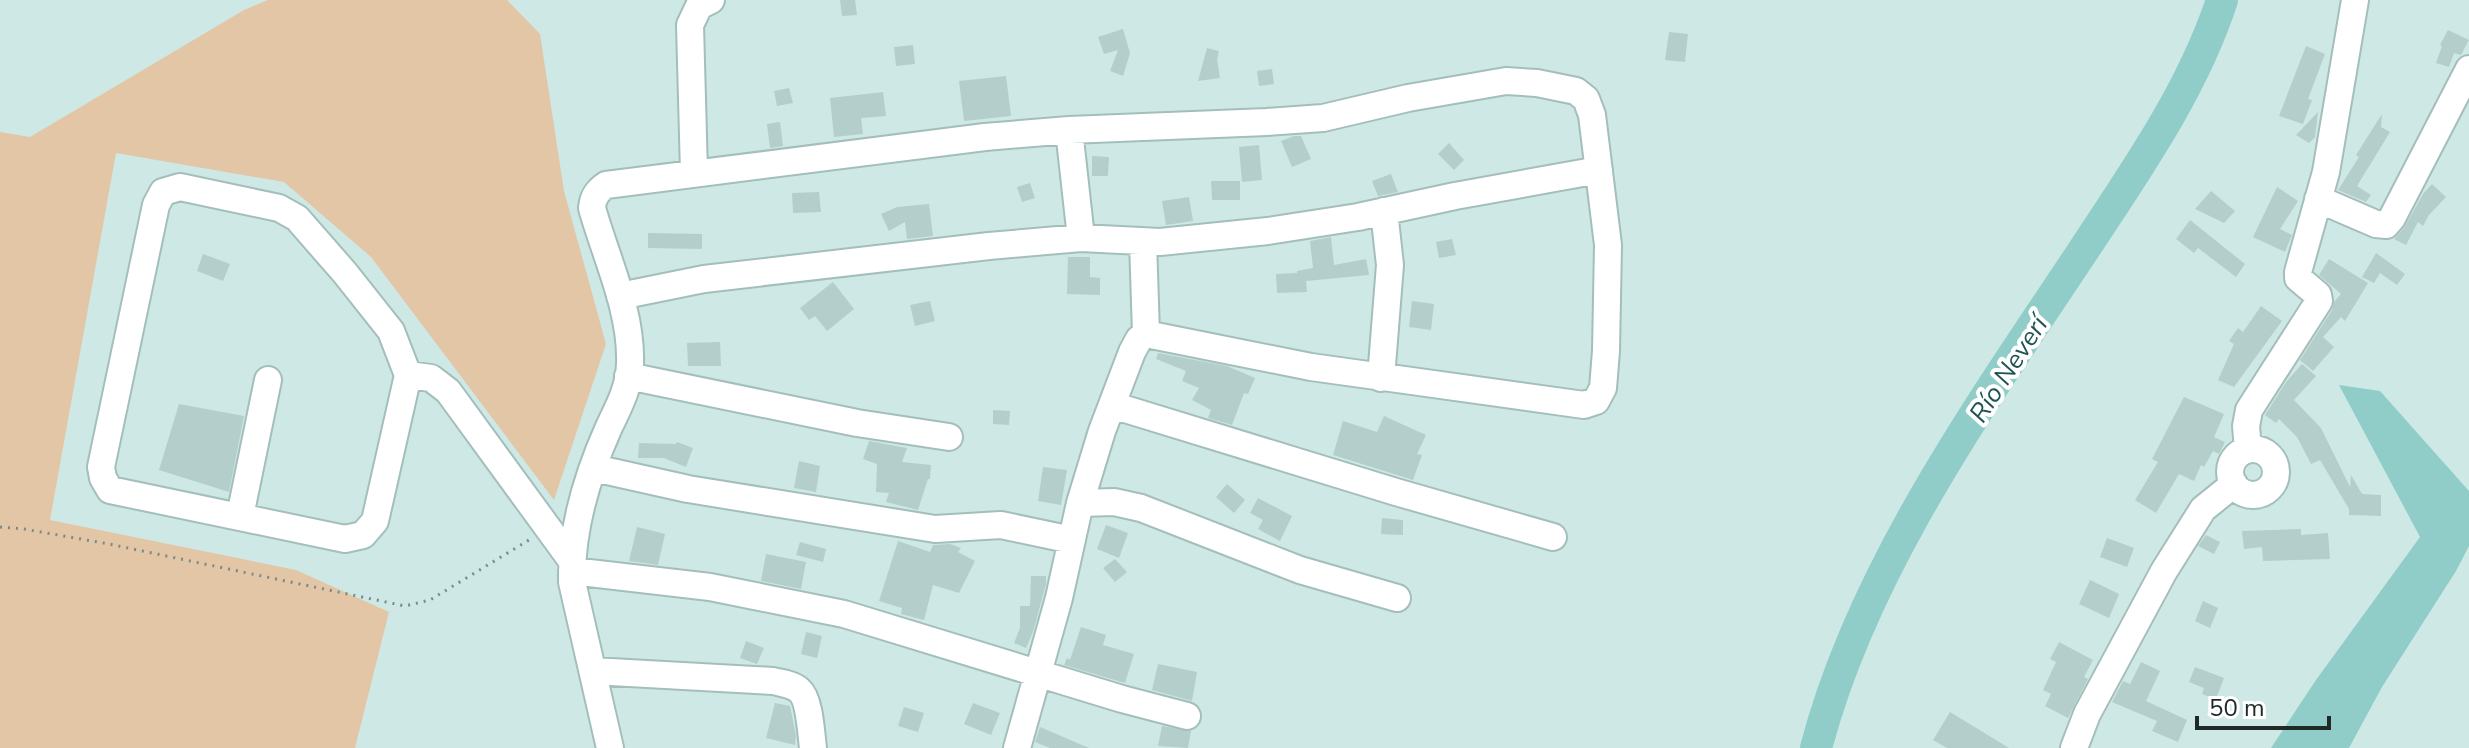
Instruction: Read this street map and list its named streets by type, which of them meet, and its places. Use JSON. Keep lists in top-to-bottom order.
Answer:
{
  "water": ["Río Neverí"],
  "scale_bar": "50 m"
}
